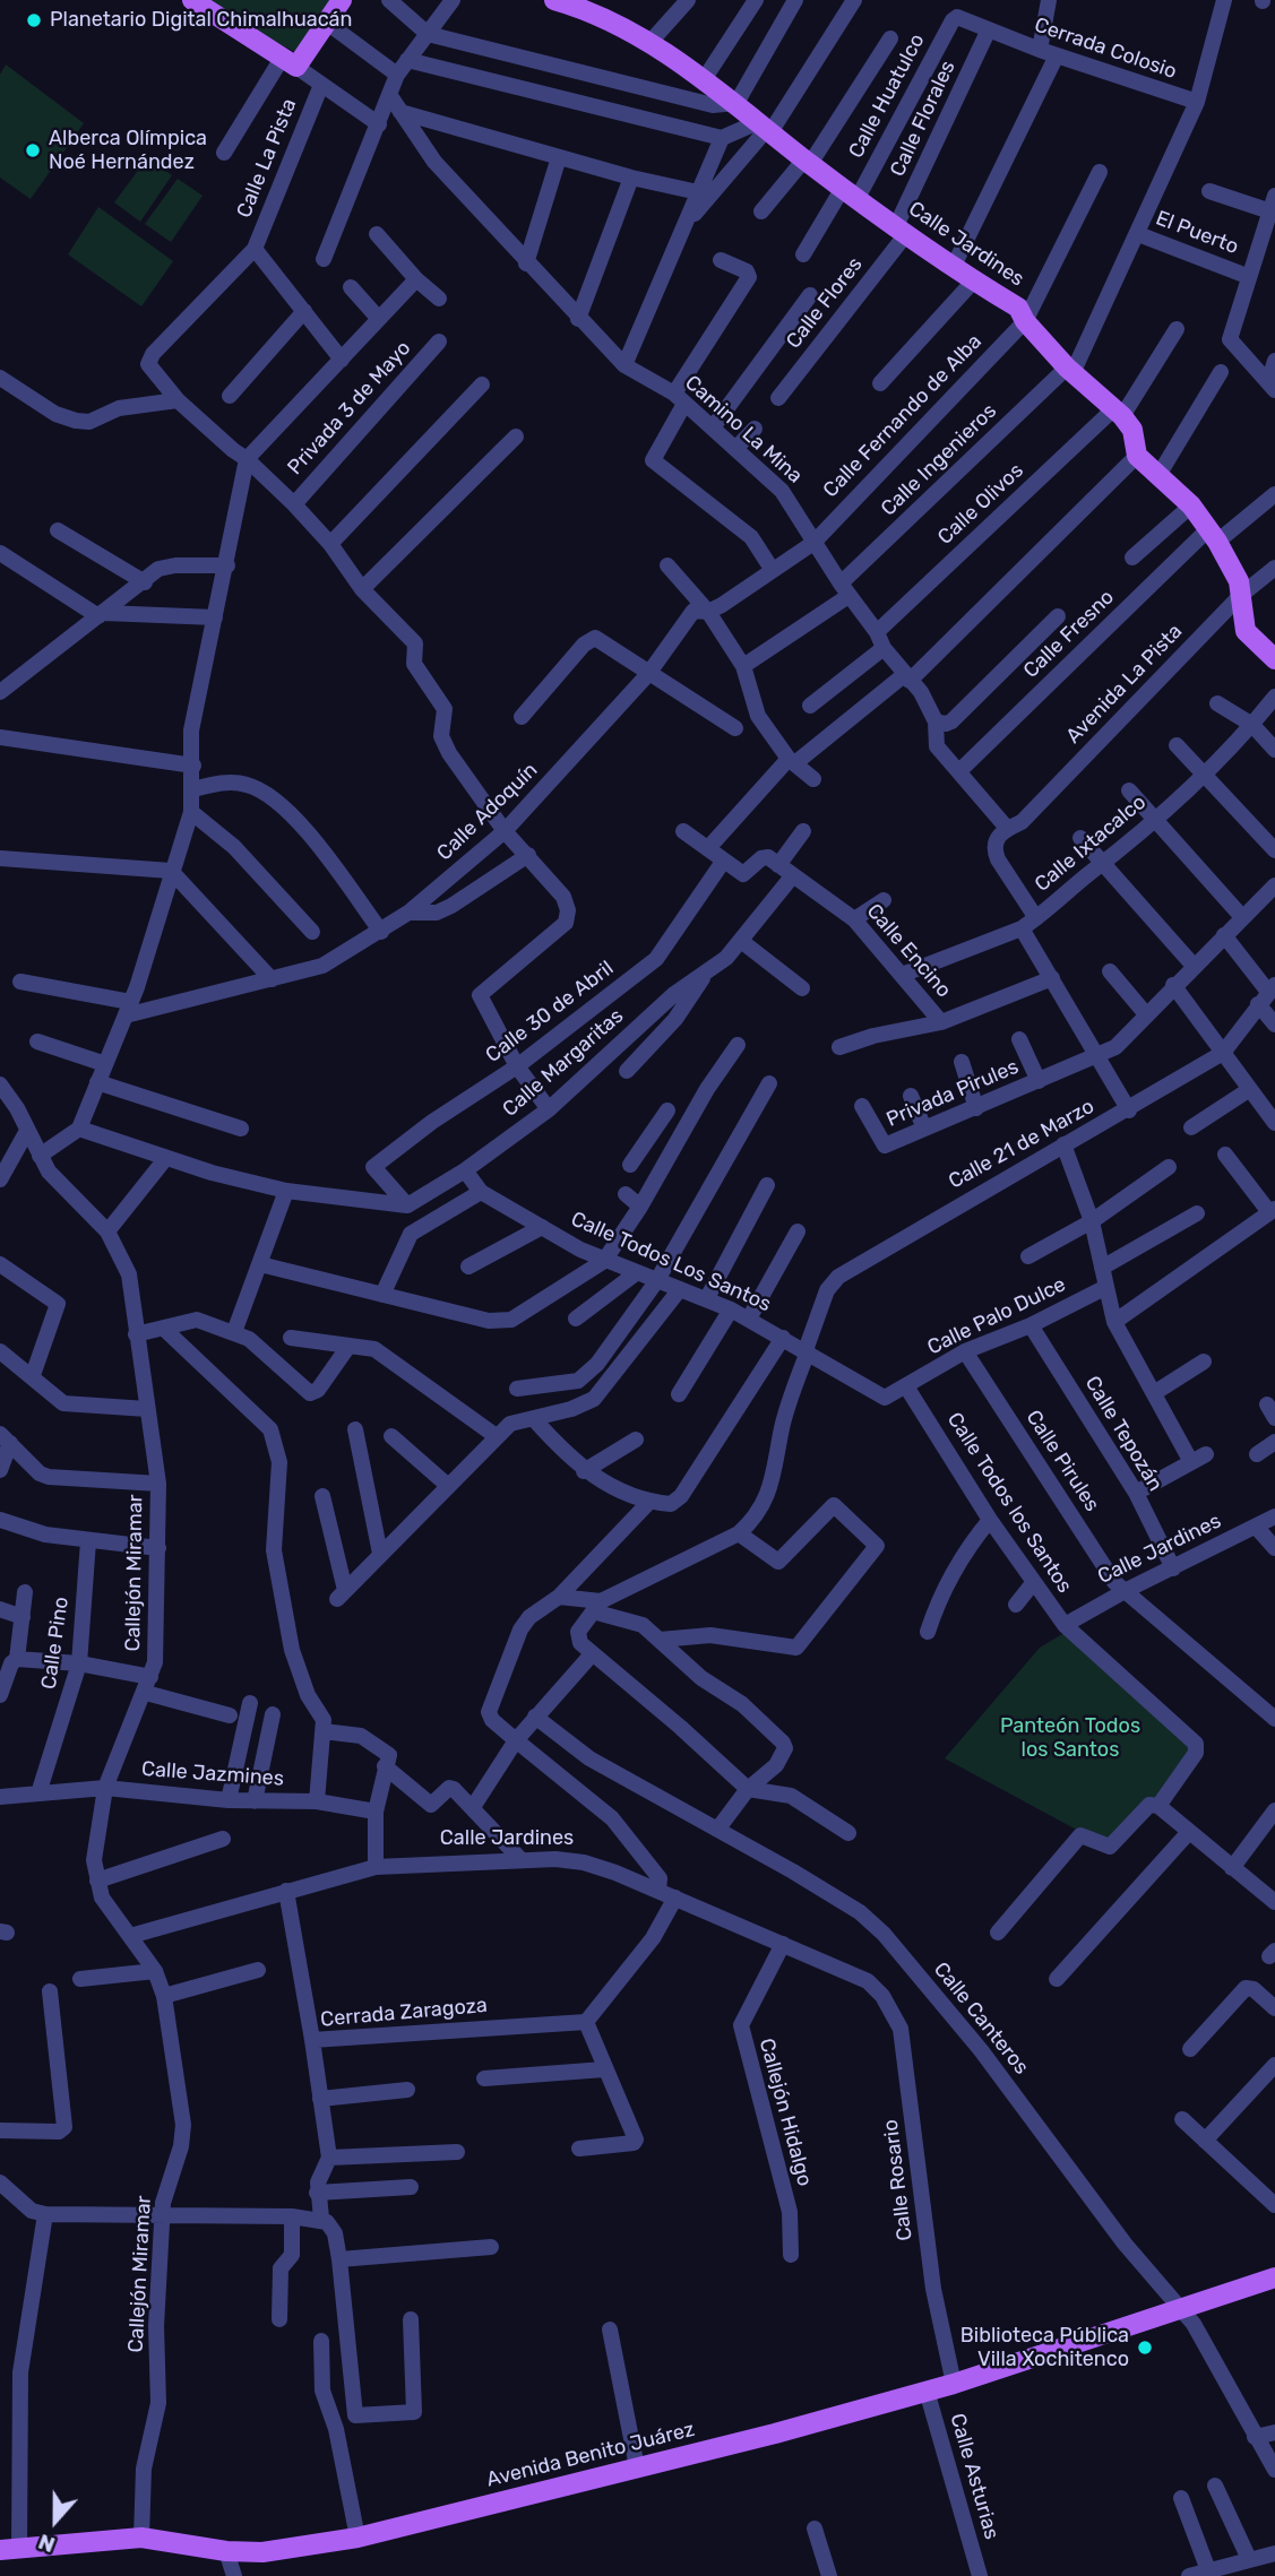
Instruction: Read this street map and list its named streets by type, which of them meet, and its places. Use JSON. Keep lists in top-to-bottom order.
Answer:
{
  "streets": {
    "main road": ["Calle Jardines", "Avenida Benito Juárez"],
    "street": [
      "Cerrada Colosio",
      "Calle Huatulco",
      "Calle Florales",
      "Calle La Pista",
      "El Puerto",
      "Calle Flores",
      "Privada 3 de Mayo",
      "Calle Fernando de Alba",
      "Camino La Mina",
      "Calle Ingenieros",
      "Calle Olivos",
      "Calle Fresno",
      "Avenida La Pista",
      "Calle Adoquín",
      "Calle Ixtacalco",
      "Calle Encino",
      "Calle 30 de Abril",
      "Calle Margaritas",
      "Privada Pirules",
      "Calle 21 de Marzo",
      "Calle Todos Los Santos",
      "Calle Palo Dulce",
      "Calle Tepozán",
      "Calle Pirules",
      "Calle Todos los Santos",
      "Callejón Miramar",
      "Calle Pino",
      "Calle Jazmines",
      "Cerrada Zaragoza",
      "Calle Canteros",
      "Callejón Hidalgo",
      "Calle Rosario",
      "Calle Asturias"
    ]
  },
  "crossings": [
    ["Cerrada Colosio", "Calle Huatulco"],
    ["Cerrada Colosio", "Calle Florales"],
    ["Cerrada Colosio", "Calle Ingenieros"],
    ["Calle Huatulco", "Calle Jardines"],
    ["Calle Florales", "Calle Jardines"],
    ["Calle Florales", "Calle Flores"],
    ["El Puerto", "Calle Ingenieros"],
    ["Calle Jardines", "Calle Flores"],
    ["Calle Jardines", "Calle Fernando de Alba"],
    ["Calle Jardines", "Calle Ingenieros"],
    ["Calle Jardines", "Calle Olivos"],
    ["Calle Jardines", "Calle Fresno"],
    ["Calle Jardines", "Avenida La Pista"],
    ["Calle Jardines", "Calle Tepozán"],
    ["Calle Jardines", "Calle Pirules"],
    ["Calle Jardines", "Calle Todos los Santos"],
    ["Calle Jardines", "Callejón Miramar"],
    ["Calle Jardines", "Callejón Hidalgo"],
    ["Calle Jardines", "Calle Rosario"],
    ["Calle Fernando de Alba", "Camino La Mina"],
    ["Calle Fernando de Alba", "Calle Adoquín"],
    ["Camino La Mina", "Calle Ingenieros"],
    ["Camino La Mina", "Calle Olivos"],
    ["Camino La Mina", "Calle Fresno"],
    ["Camino La Mina", "Calle Adoquín"],
    ["Avenida La Pista", "Calle Ixtacalco"],
    ["Calle Ixtacalco", "Calle Encino"],
    ["Calle 30 de Abril", "Calle Margaritas"],
    ["Calle Margaritas", "Calle Todos Los Santos"],
    ["Calle 21 de Marzo", "Calle Todos Los Santos"],
    ["Calle Todos Los Santos", "Calle Palo Dulce"],
    ["Calle Todos Los Santos", "Calle Todos los Santos"],
    ["Calle Palo Dulce", "Calle Tepozán"],
    ["Calle Palo Dulce", "Calle Pirules"],
    ["Calle Palo Dulce", "Calle Todos los Santos"],
    ["Callejón Miramar", "Calle Jazmines"],
    ["Callejón Miramar", "Avenida Benito Juárez"],
    ["Calle Pino", "Calle Jazmines"],
    ["Calle Canteros", "Avenida Benito Juárez"],
    ["Calle Rosario", "Avenida Benito Juárez"],
    ["Avenida Benito Juárez", "Calle Asturias"]
  ],
  "parks": ["Panteón Todos los Santos"],
  "places": ["Planetario Digital Chimalhuacán", "Alberca Olímpica Noé Hernández", "Biblioteca Pública Villa Xochitenco"],
  "north": "bottom"
}
